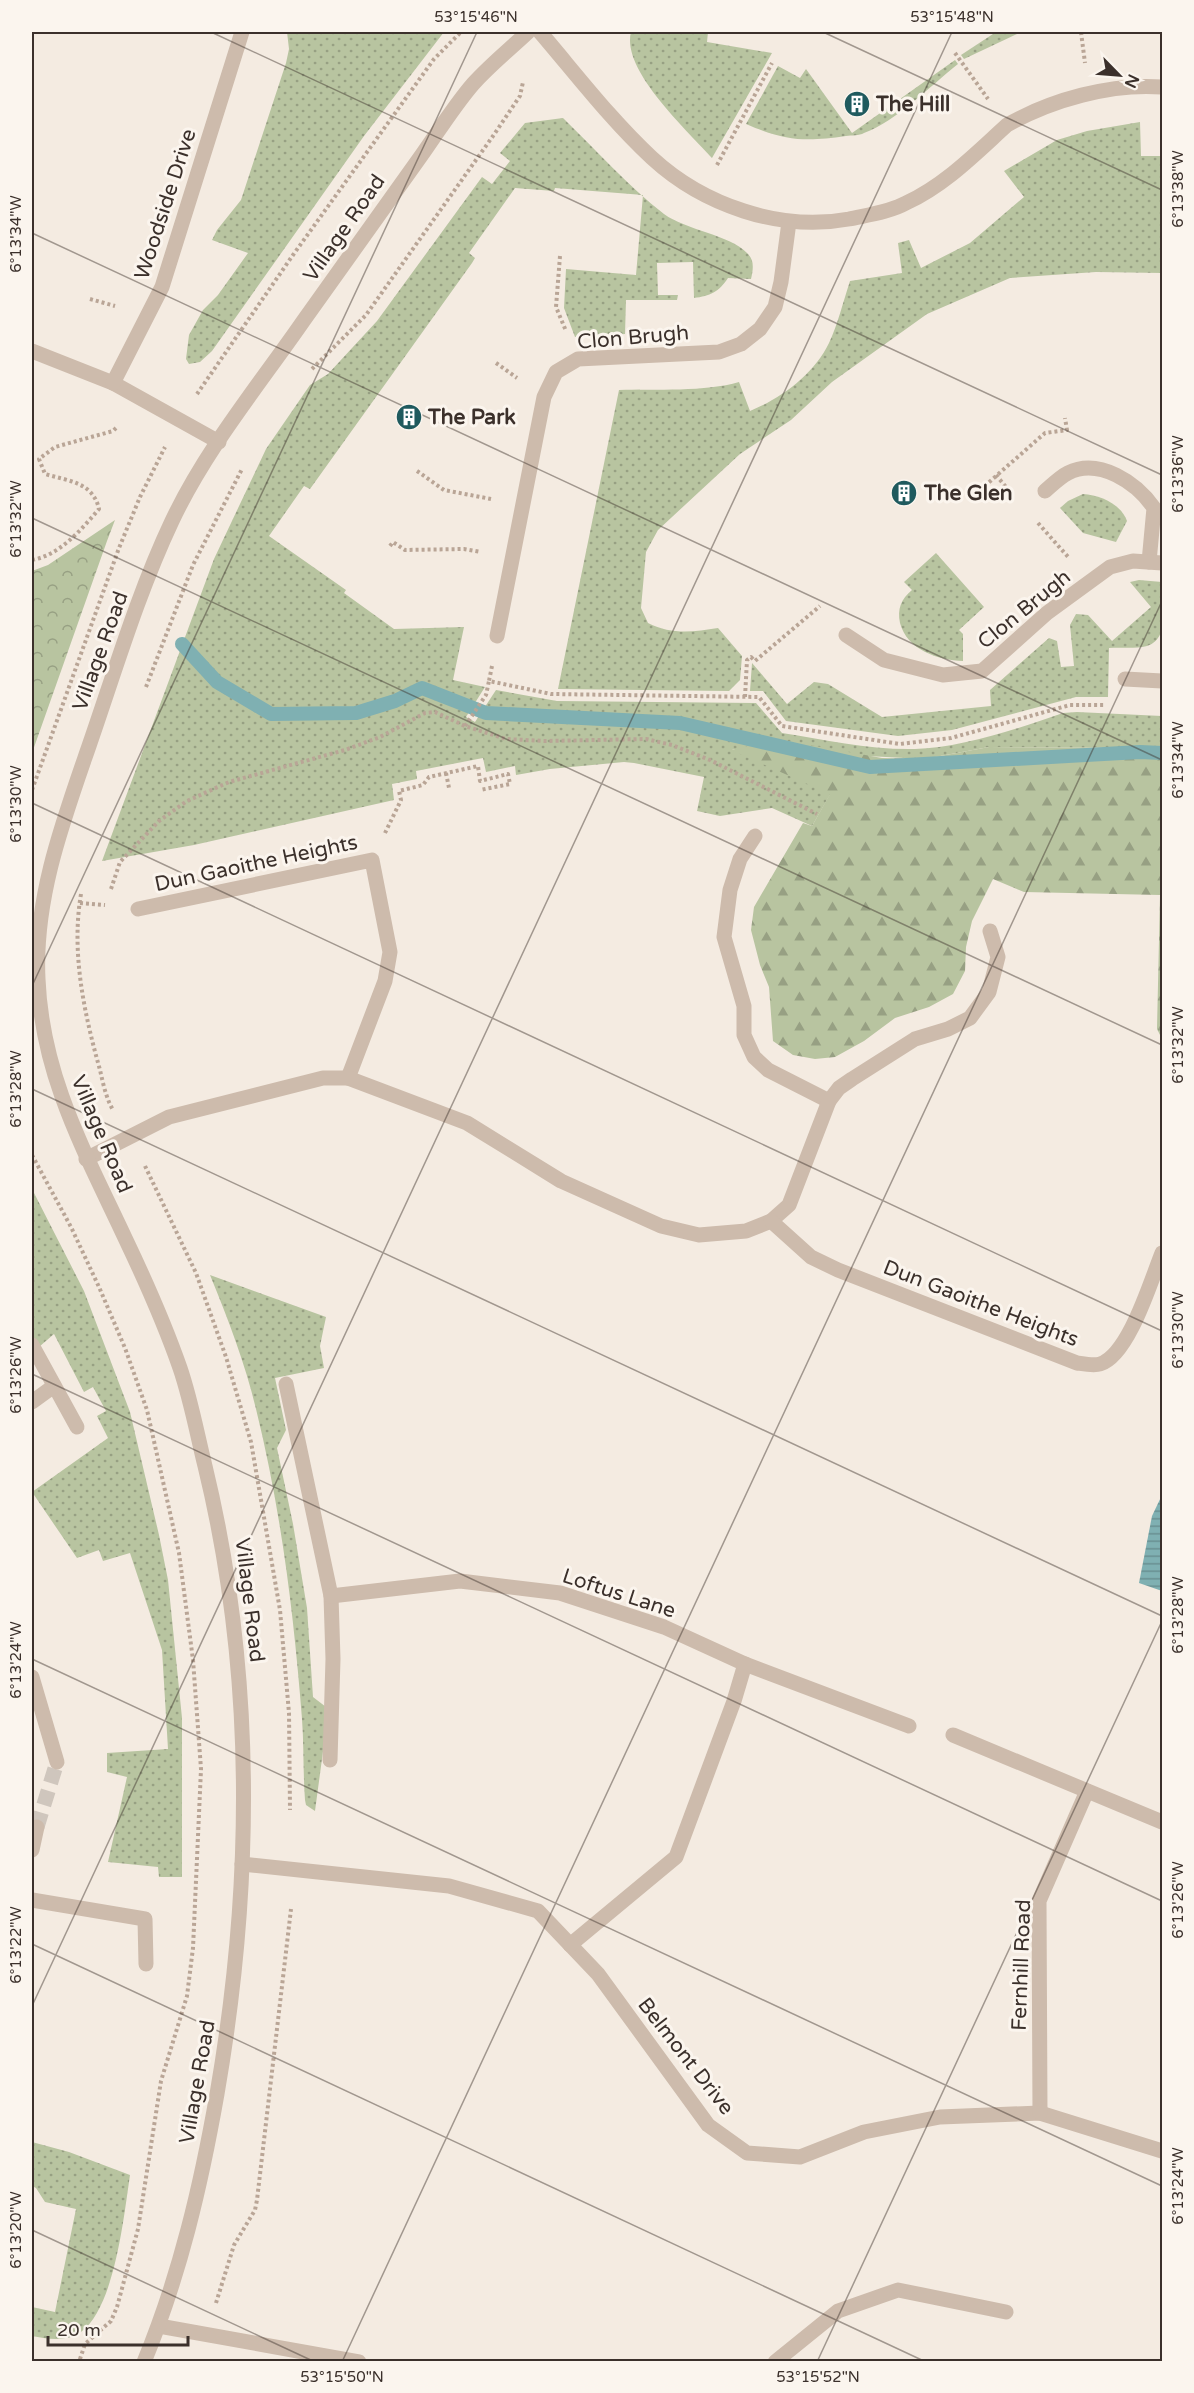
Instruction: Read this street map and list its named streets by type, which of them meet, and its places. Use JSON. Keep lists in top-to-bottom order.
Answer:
{
  "streets": {
    "street": [
      "Woodside Drive",
      "Village Road",
      "Clon Brugh",
      "Dun Gaoithe Heights",
      "Loftus Lane",
      "Fernhill Road",
      "Belmont Drive"
    ]
  },
  "crossings": [
    ["Village Road", "Belmont Drive"],
    ["Fernhill Road", "Belmont Drive"]
  ],
  "places": {
    "building": ["The Hill", "The Park", "The Glen"]
  },
  "scale_bar": "20 m",
  "north": "bottom right",
  "coordinates": [
    "53°15'46\"N",
    "53°15'48\"N",
    "6°13'38\"W",
    "6°13'34\"W",
    "6°13'36\"W",
    "6°13'32\"W",
    "6°13'30\"W",
    "6°13'28\"W",
    "6°13'26\"W",
    "6°13'24\"W",
    "6°13'22\"W",
    "6°13'20\"W",
    "53°15'50\"N",
    "53°15'52\"N"
  ]
}
